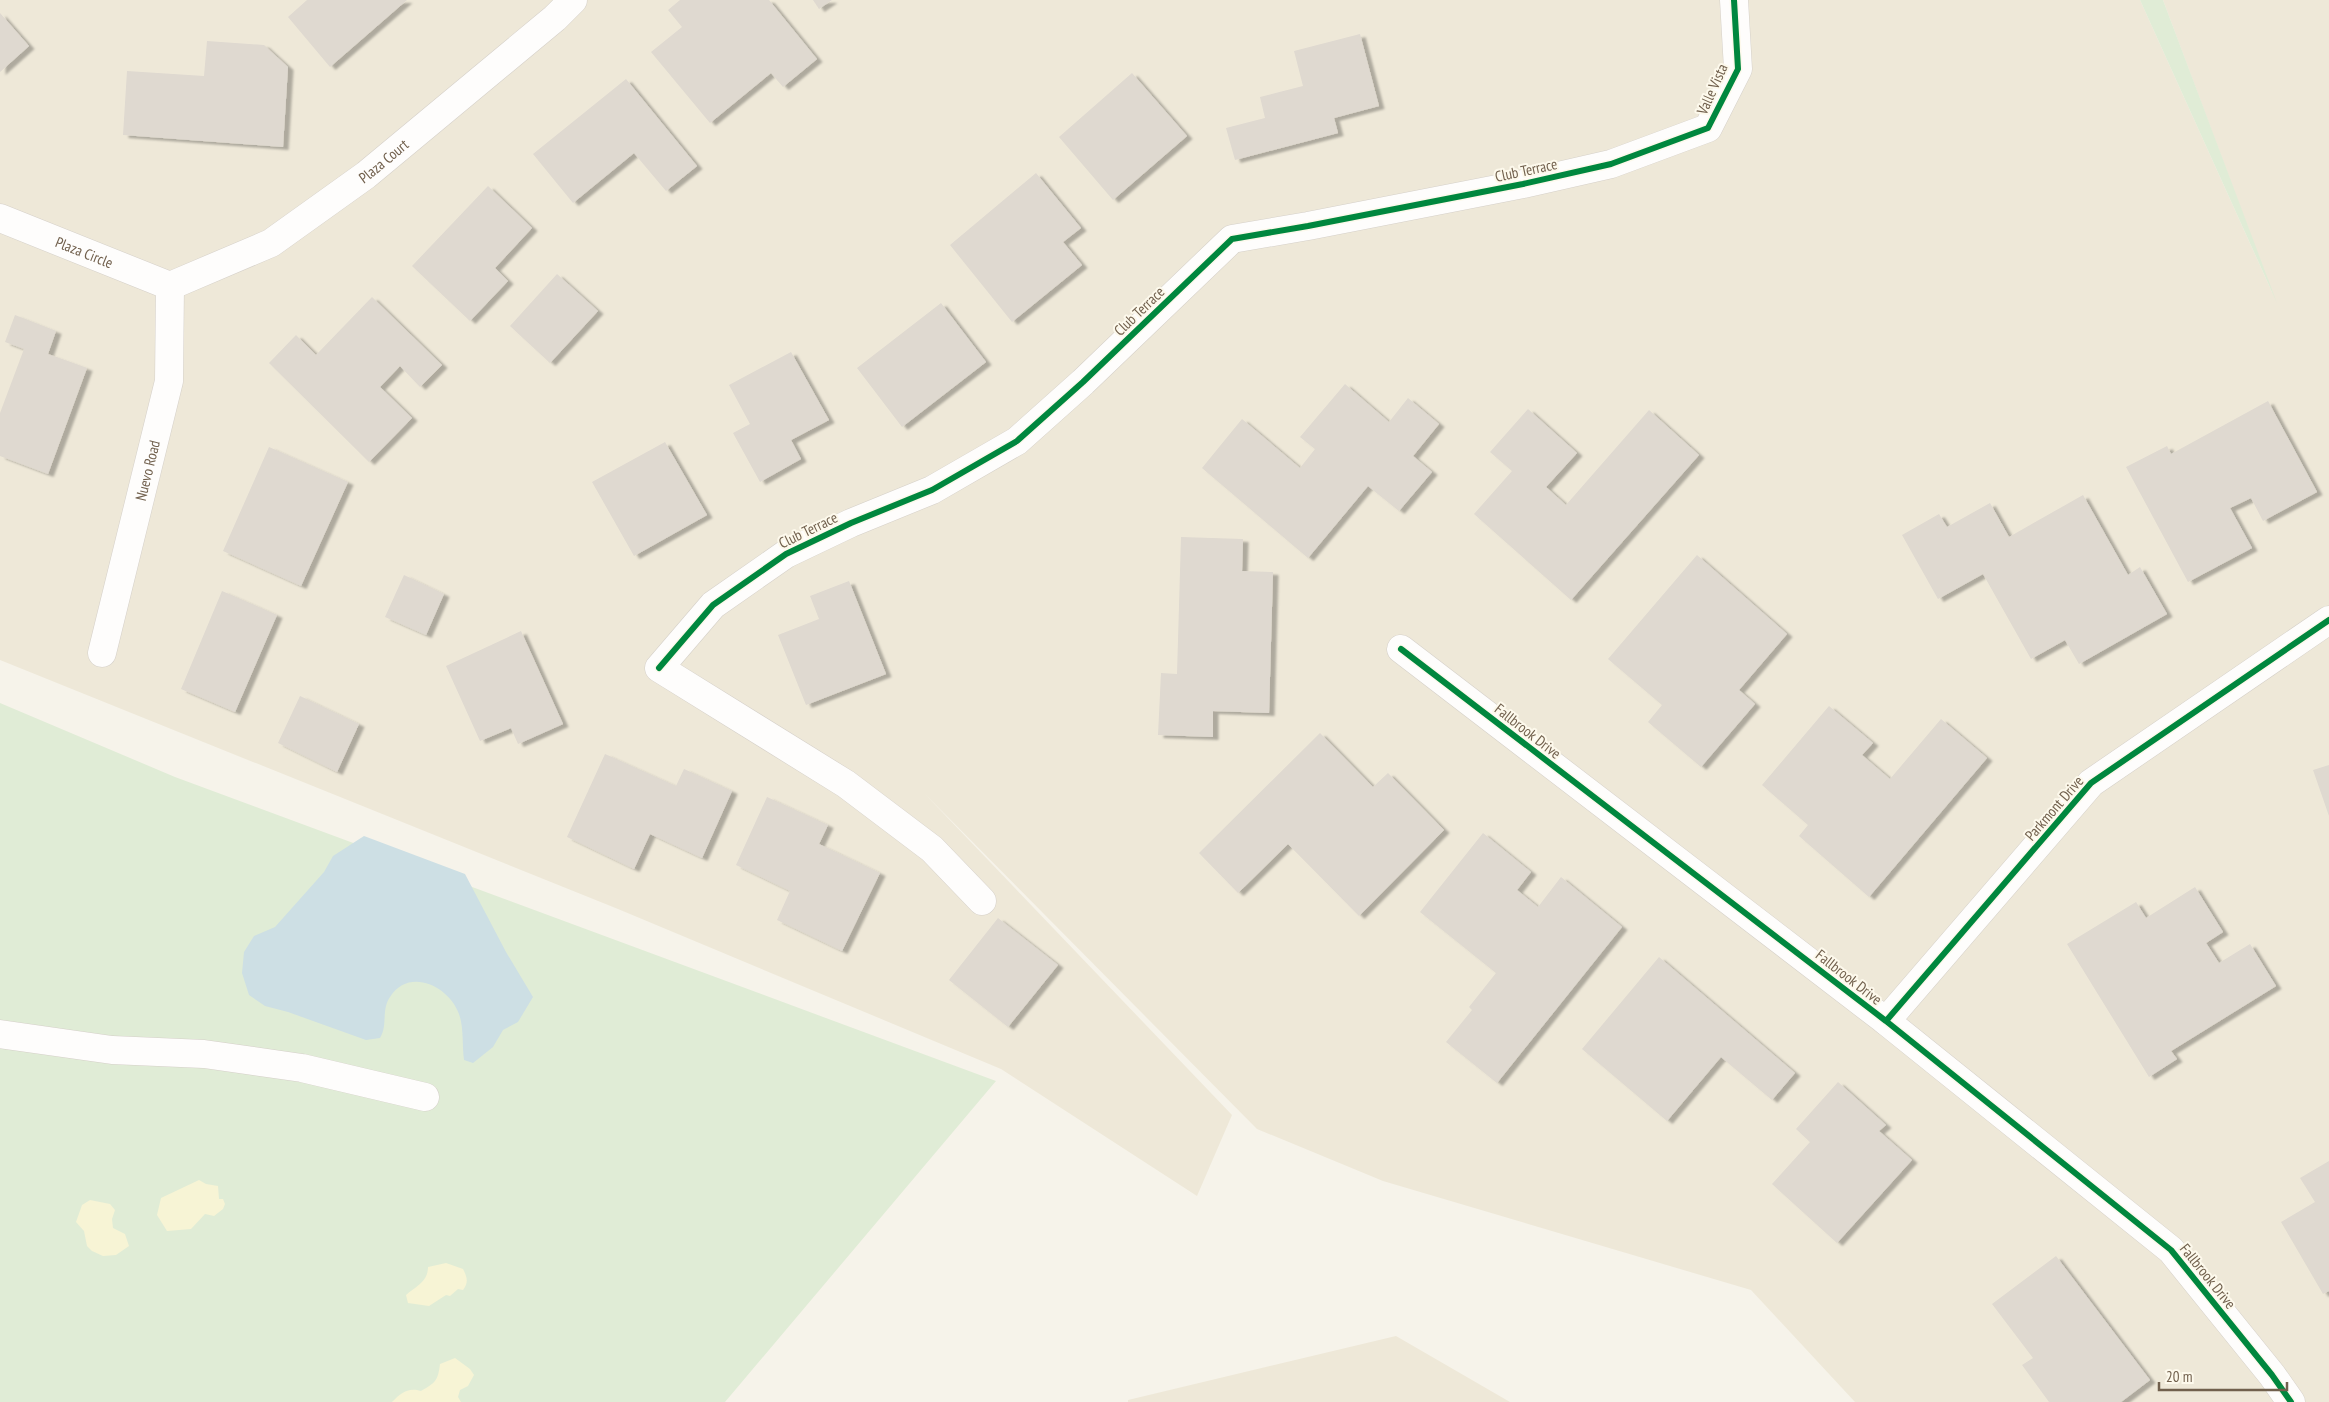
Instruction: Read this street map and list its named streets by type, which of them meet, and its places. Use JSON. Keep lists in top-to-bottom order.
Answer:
{
  "streets": {
    "street": [
      "Valle Vista",
      "Plaza Court",
      "Club Terrace",
      "Plaza Circle",
      "Nuevo Road",
      "Fallbrook Drive",
      "Parkmont Drive"
    ]
  },
  "crossings": [
    ["Valle Vista", "Club Terrace"],
    ["Plaza Court", "Plaza Circle"],
    ["Plaza Court", "Nuevo Road"],
    ["Plaza Circle", "Nuevo Road"],
    ["Fallbrook Drive", "Parkmont Drive"]
  ],
  "scale_bar": "20 m"
}
